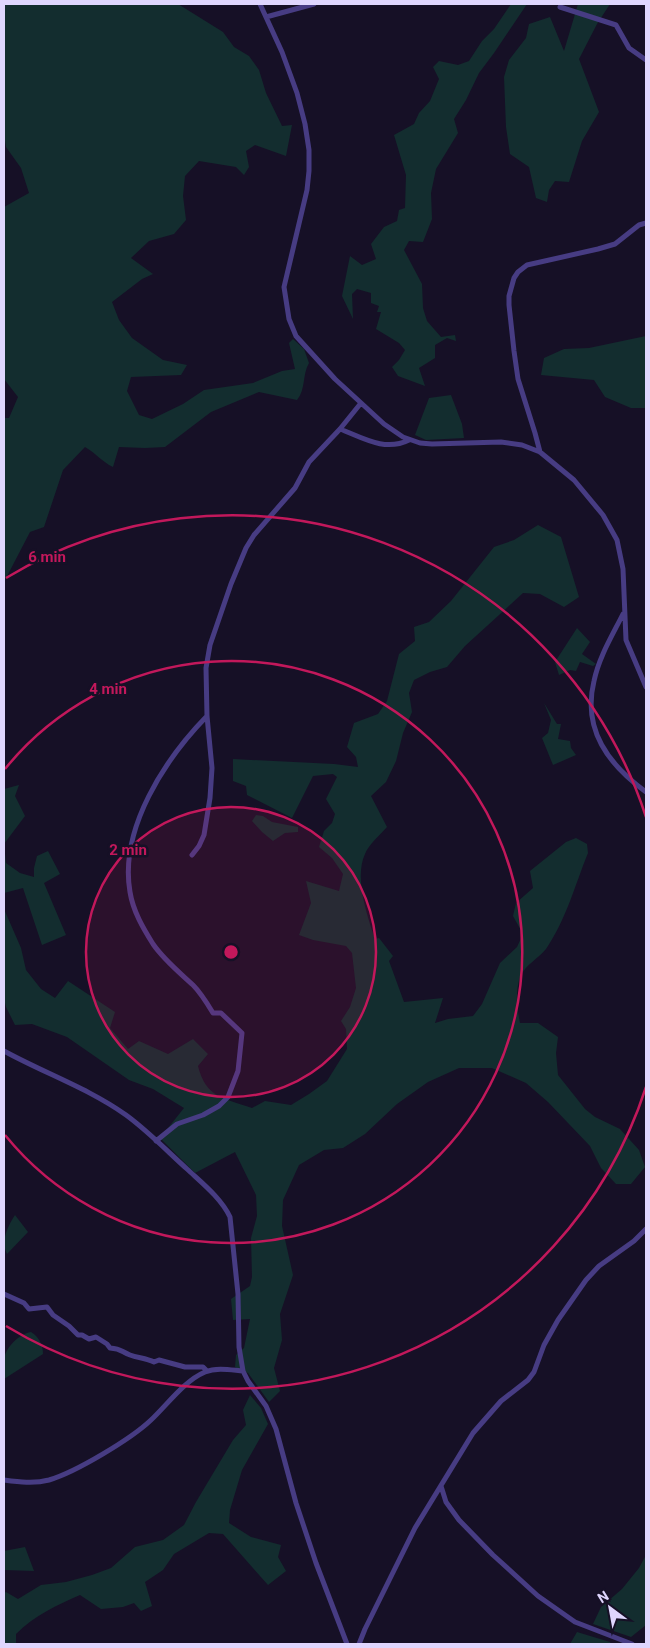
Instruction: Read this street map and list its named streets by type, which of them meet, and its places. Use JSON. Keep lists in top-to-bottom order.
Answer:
{
  "north": "top left",
  "rings": ["6 min", "4 min", "2 min"]
}
